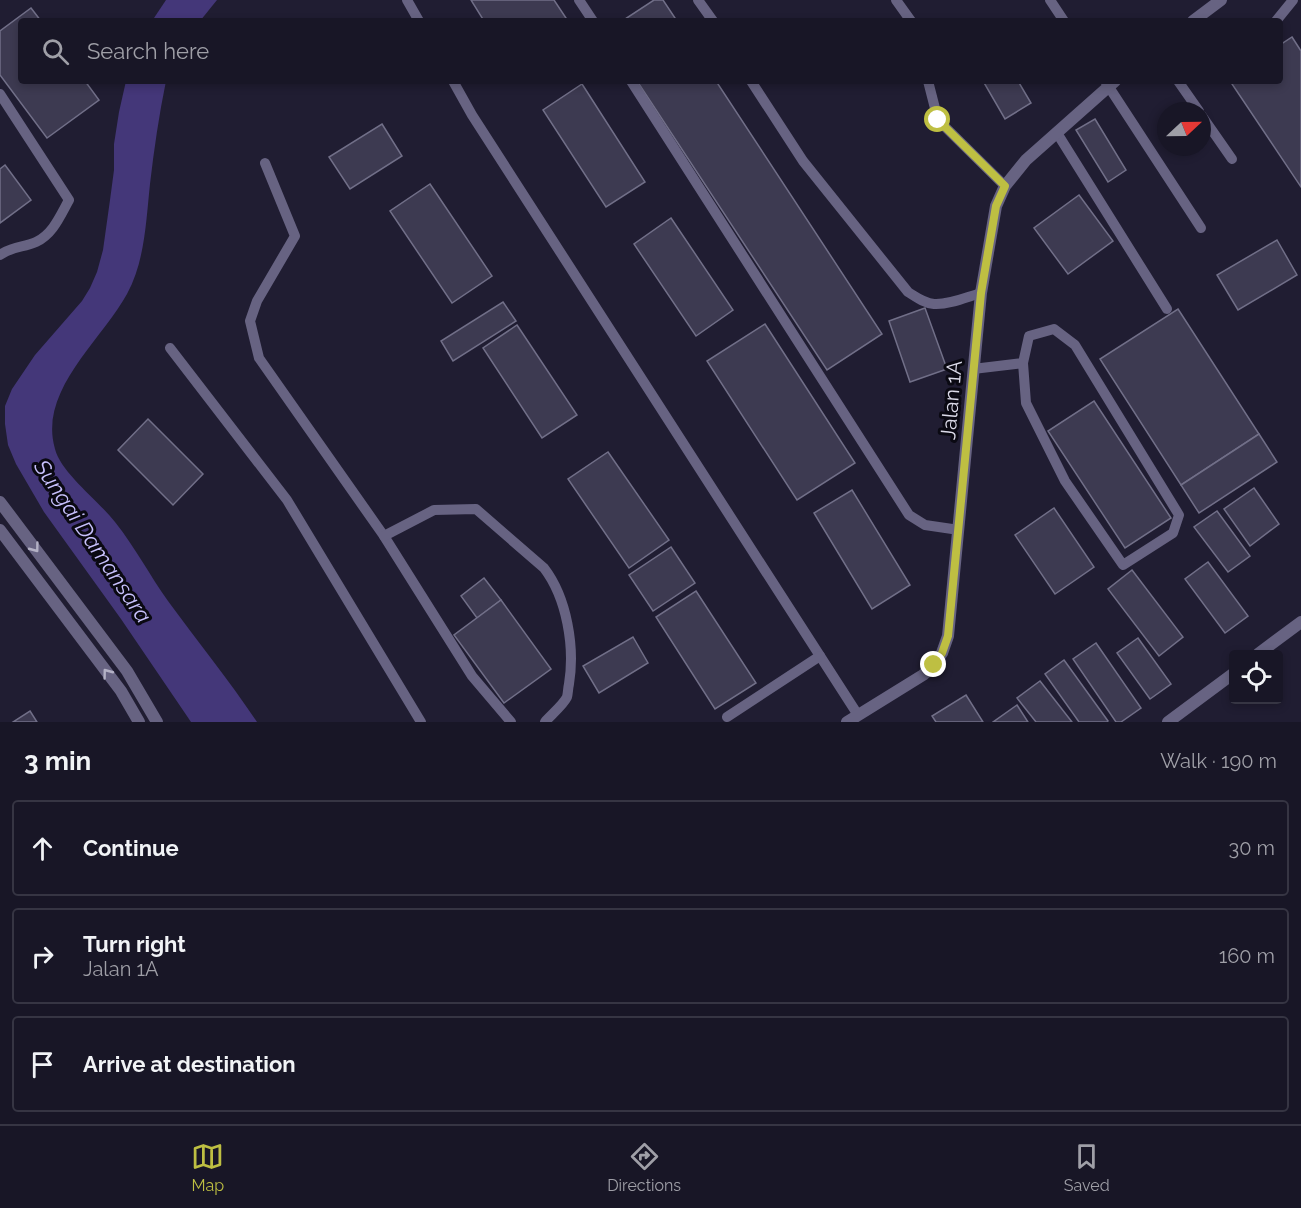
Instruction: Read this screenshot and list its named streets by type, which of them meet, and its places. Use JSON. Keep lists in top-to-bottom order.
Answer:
{
  "streets": {
    "street": ["Jalan 1A"]
  },
  "water": ["Sungai Damansara"],
  "north": "right",
  "page": {
    "search": "Search here",
    "heading": ["3 min", "Walk · 190 m"],
    "list": [
      ["Continue", "30 m"],
      ["Turn right", "Jalan 1A", "160 m"],
      "Arrive at destination"
    ],
    "nav": ["Map", "Directions", "Saved"]
  }
}
